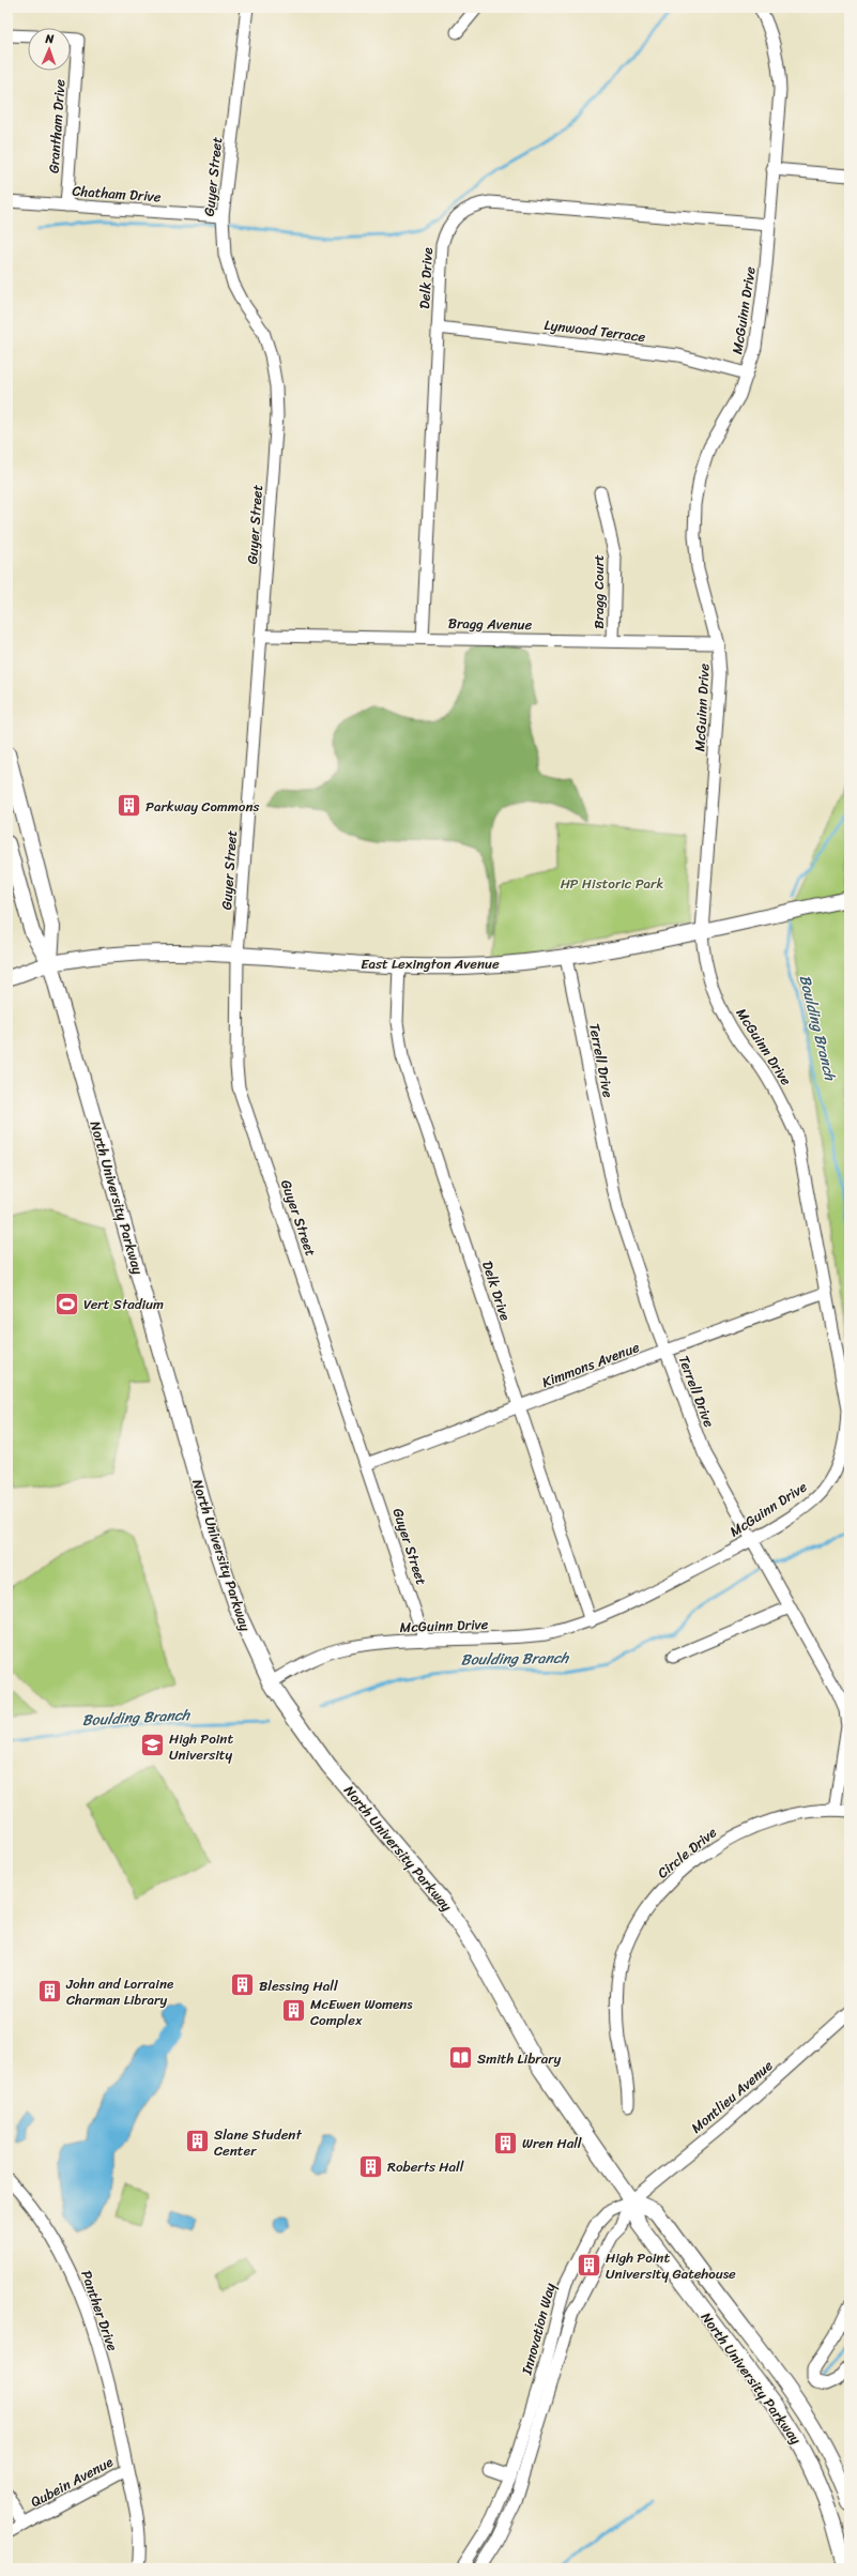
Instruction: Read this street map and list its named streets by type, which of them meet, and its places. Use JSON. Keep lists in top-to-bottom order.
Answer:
{
  "streets": {
    "main road": ["East Lexington Avenue", "North University Parkway"],
    "street": [
      "Grantham Drive",
      "Guyer Street",
      "Chatham Drive",
      "Delk Drive",
      "McGuinn Drive",
      "Lynwood Terrace",
      "Bragg Court",
      "Bragg Avenue",
      "Terrell Drive",
      "Kimmons Avenue",
      "Circle Drive",
      "Montlieu Avenue",
      "Panther Drive",
      "Innovation Way",
      "Qubein Avenue"
    ]
  },
  "crossings": [
    ["Grantham Drive", "Chatham Drive"],
    ["Guyer Street", "Chatham Drive"],
    ["Guyer Street", "McGuinn Drive"],
    ["Guyer Street", "Bragg Avenue"],
    ["Guyer Street", "East Lexington Avenue"],
    ["Guyer Street", "Kimmons Avenue"],
    ["Delk Drive", "McGuinn Drive"],
    ["Delk Drive", "Lynwood Terrace"],
    ["Delk Drive", "Bragg Avenue"],
    ["Delk Drive", "East Lexington Avenue"],
    ["Delk Drive", "Kimmons Avenue"],
    ["McGuinn Drive", "Lynwood Terrace"],
    ["McGuinn Drive", "Bragg Avenue"],
    ["McGuinn Drive", "East Lexington Avenue"],
    ["McGuinn Drive", "Terrell Drive"],
    ["McGuinn Drive", "North University Parkway"],
    ["McGuinn Drive", "Kimmons Avenue"],
    ["Bragg Court", "Bragg Avenue"],
    ["East Lexington Avenue", "Terrell Drive"],
    ["East Lexington Avenue", "North University Parkway"],
    ["Terrell Drive", "Kimmons Avenue"],
    ["Terrell Drive", "Circle Drive"],
    ["North University Parkway", "Montlieu Avenue"],
    ["North University Parkway", "Innovation Way"],
    ["Montlieu Avenue", "Innovation Way"],
    ["Panther Drive", "Qubein Avenue"]
  ],
  "water": ["Boulding Branch"],
  "parks": ["HP Historic Park"],
  "places": {
    "building": [
      "Parkway Commons",
      "Blessing Hall",
      "John and Lorraine Charman Library",
      "McEwen Womens Complex",
      "Slane Student Center",
      "Wren Hall",
      "Roberts Hall",
      "High Point University Gatehouse"
    ],
    "sports": ["Vert Stadium"],
    "school or university": ["High Point University"],
    "library": ["Smith Library"]
  },
  "north": "top"
}
